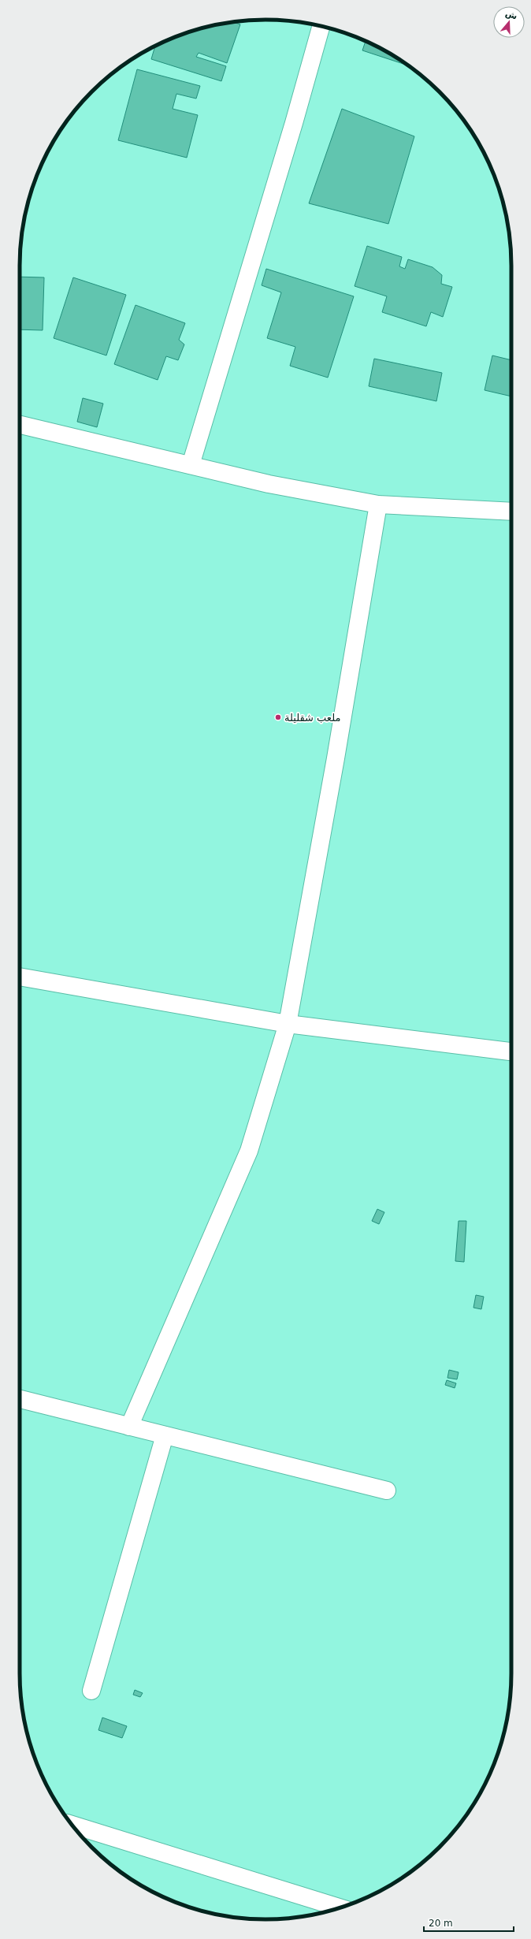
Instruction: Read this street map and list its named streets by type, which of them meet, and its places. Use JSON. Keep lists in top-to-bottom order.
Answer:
{
  "places": ["ملعب شقليلة"],
  "scale_bar": "20 m",
  "north": "top"
}
